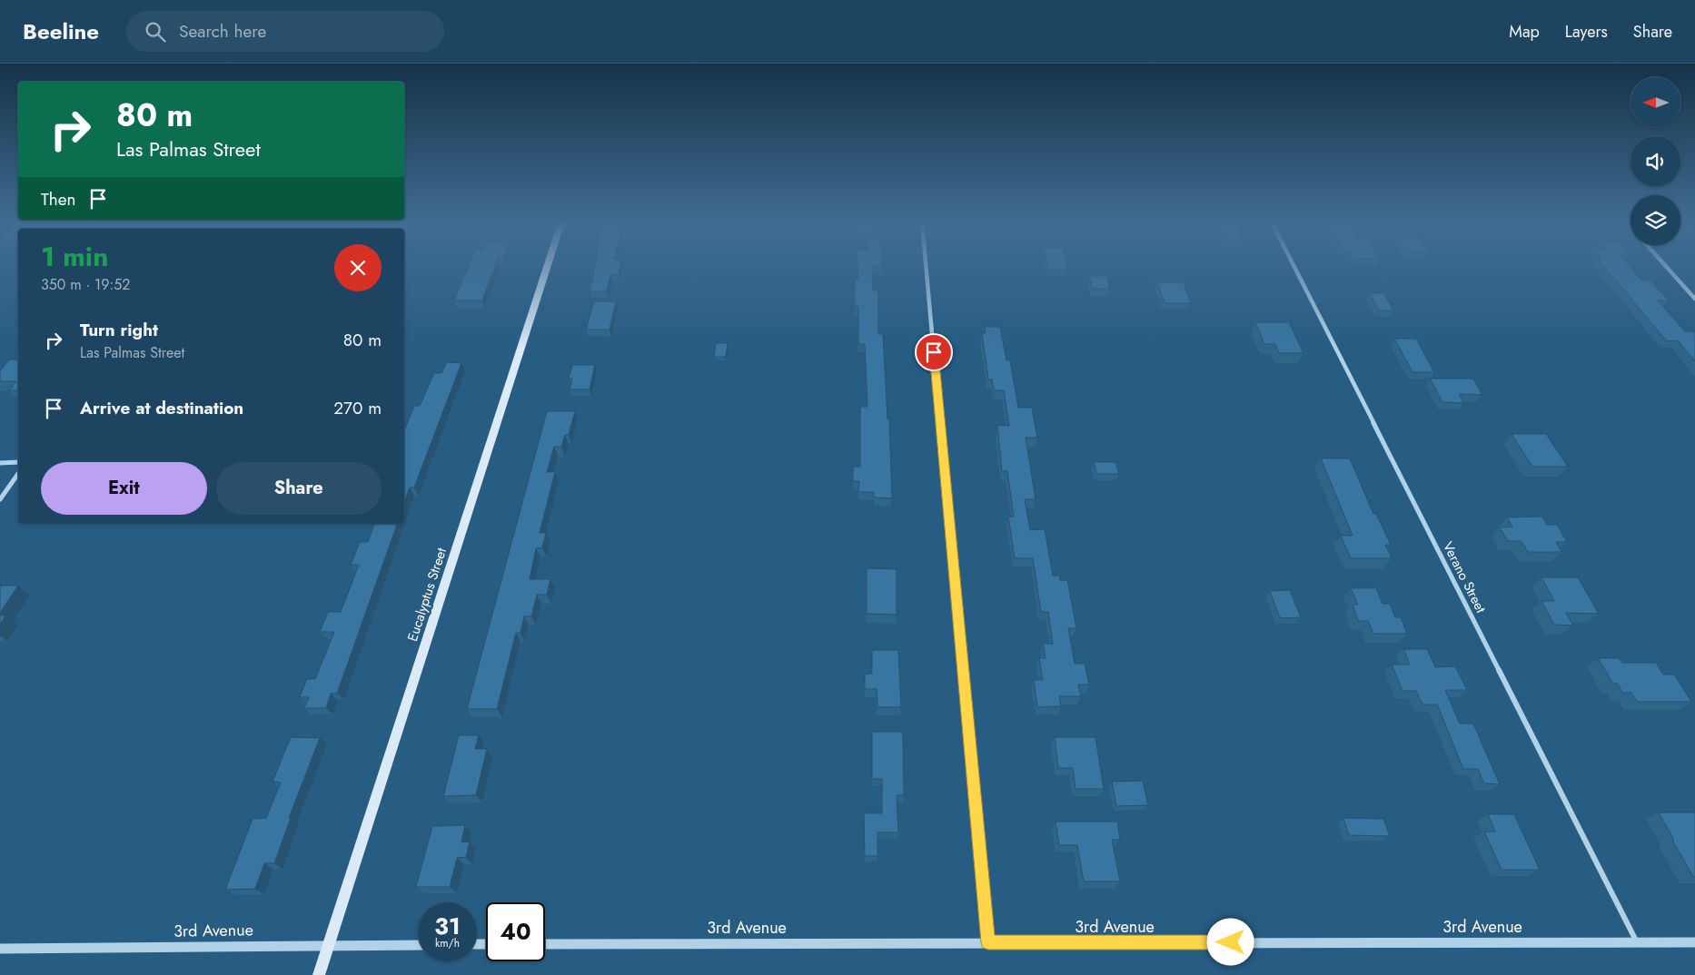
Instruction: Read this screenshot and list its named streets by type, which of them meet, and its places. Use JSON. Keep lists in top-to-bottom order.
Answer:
{
  "streets": {
    "main road": ["Eucalyptus Street"],
    "street": ["Verano Street", "3rd Avenue"]
  },
  "crossings": [
    ["Verano Street", "3rd Avenue"],
    ["Eucalyptus Street", "3rd Avenue"]
  ],
  "north": "left",
  "page": {
    "header": "Beeline",
    "search": "Search here",
    "nav": ["Map", "Layers", "Share"],
    "turn": ["80 m", "Las Palmas Street"],
    "then": "Then",
    "heading": ["1 min", "350 m · 19:52"],
    "list": [
      {
        "name": "Turn right",
        "note": "Las Palmas Street",
        "value": "80 m"
      },
      {
        "name": "Arrive at destination",
        "value": "270 m"
      }
    ],
    "buttons": ["Exit", "Share"],
    "speed": "31 km/h",
    "limit": "40"
  }
}
